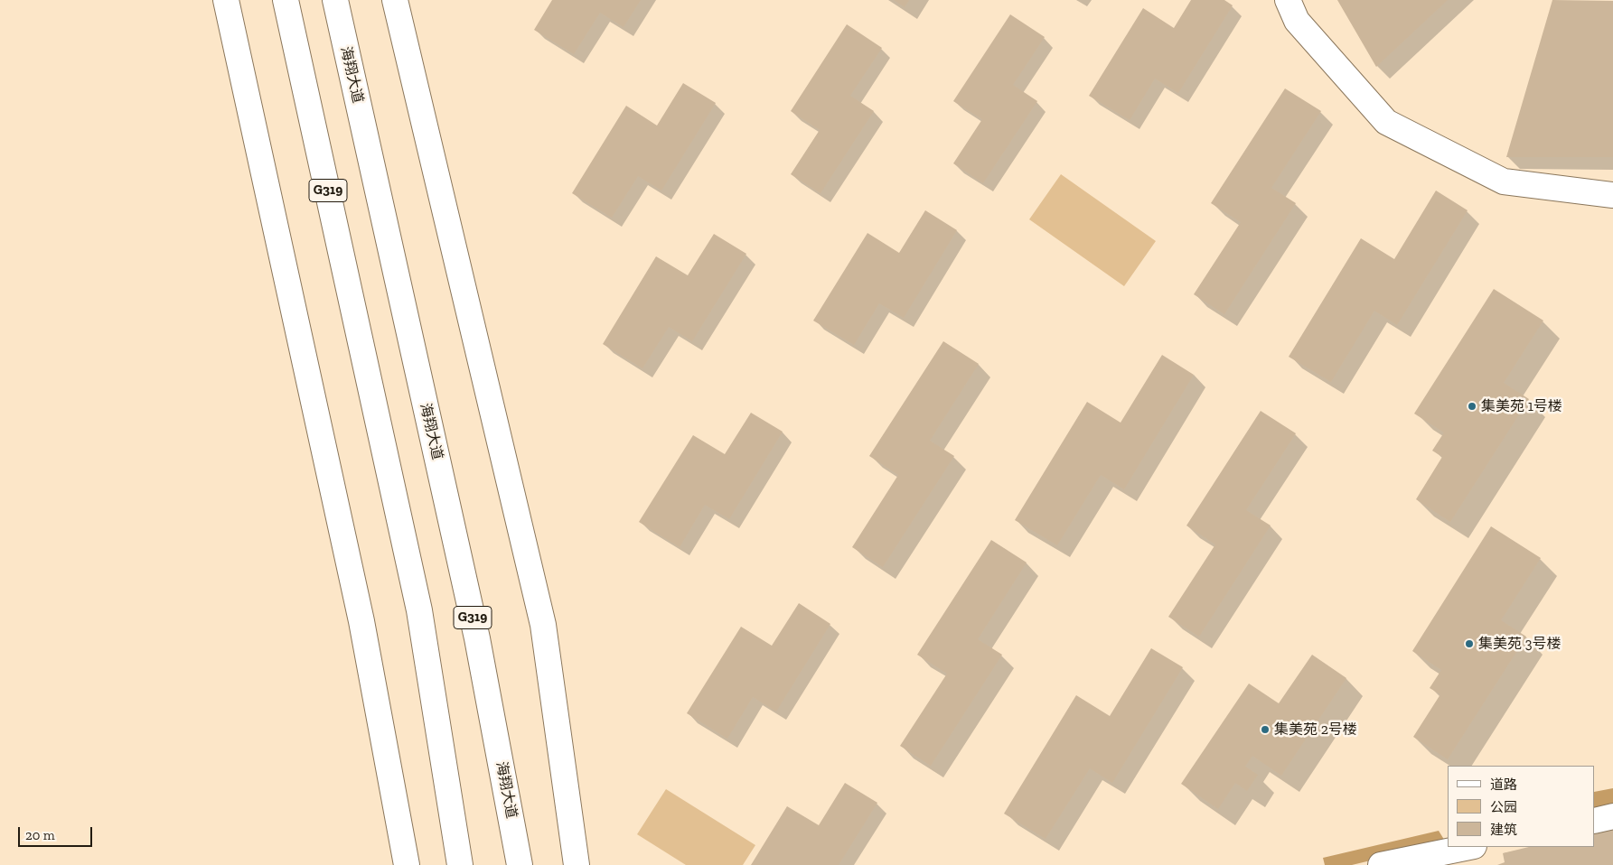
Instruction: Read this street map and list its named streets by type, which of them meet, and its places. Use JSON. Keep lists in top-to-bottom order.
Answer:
{
  "streets": {
    "main road": ["海翔大道", "G319"]
  },
  "places": ["集美苑 1号楼", "集美苑 3号楼", "集美苑 2号楼"],
  "legend": ["道路", "公园", "建筑"],
  "scale_bar": "20 m"
}
